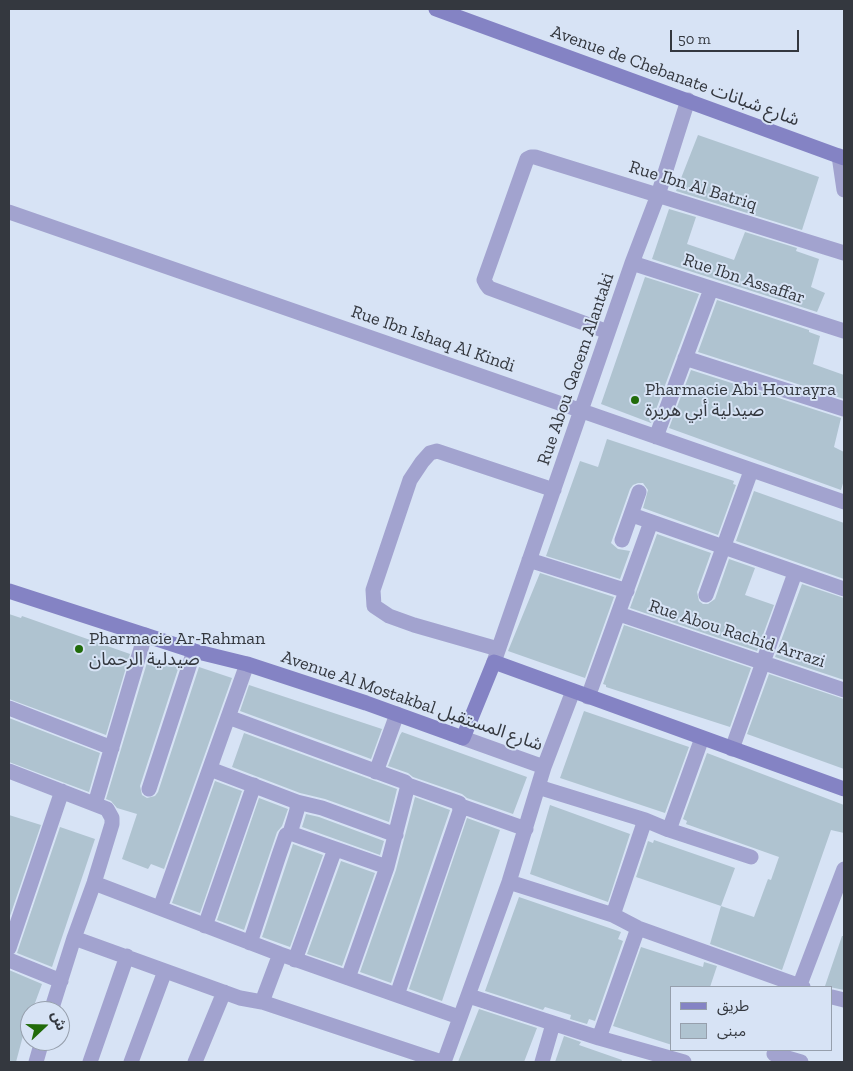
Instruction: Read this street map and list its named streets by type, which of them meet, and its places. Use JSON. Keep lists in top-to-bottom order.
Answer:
{
  "streets": {
    "street": [
      "Avenue de Chebanate شارع شبانات",
      "Rue Ibn Al Batriq",
      "Rue Ibn Assaffar",
      "Rue Ibn Ishaq Al Kindi",
      "Rue Abou Qacem Alantaki",
      "Rue Abou Rachid Arrazi",
      "Avenue Al Mostakbal شارع المستقبل"
    ]
  },
  "crossings": [
    ["Avenue de Chebanate شارع شبانات", "Rue Abou Qacem Alantaki"],
    ["Rue Ibn Al Batriq", "Rue Abou Qacem Alantaki"],
    ["Rue Ibn Assaffar", "Rue Abou Qacem Alantaki"],
    ["Rue Ibn Ishaq Al Kindi", "Rue Abou Qacem Alantaki"],
    ["Rue Abou Qacem Alantaki", "Avenue Al Mostakbal شارع المستقبل"]
  ],
  "places": ["Pharmacie Abi Hourayra صيدلية أبي هريرة", "Pharmacie Ar-Rahman صيدلية الرحمان"],
  "legend": ["طريق", "مبنى"],
  "scale_bar": "50 m",
  "north": "right"
}
